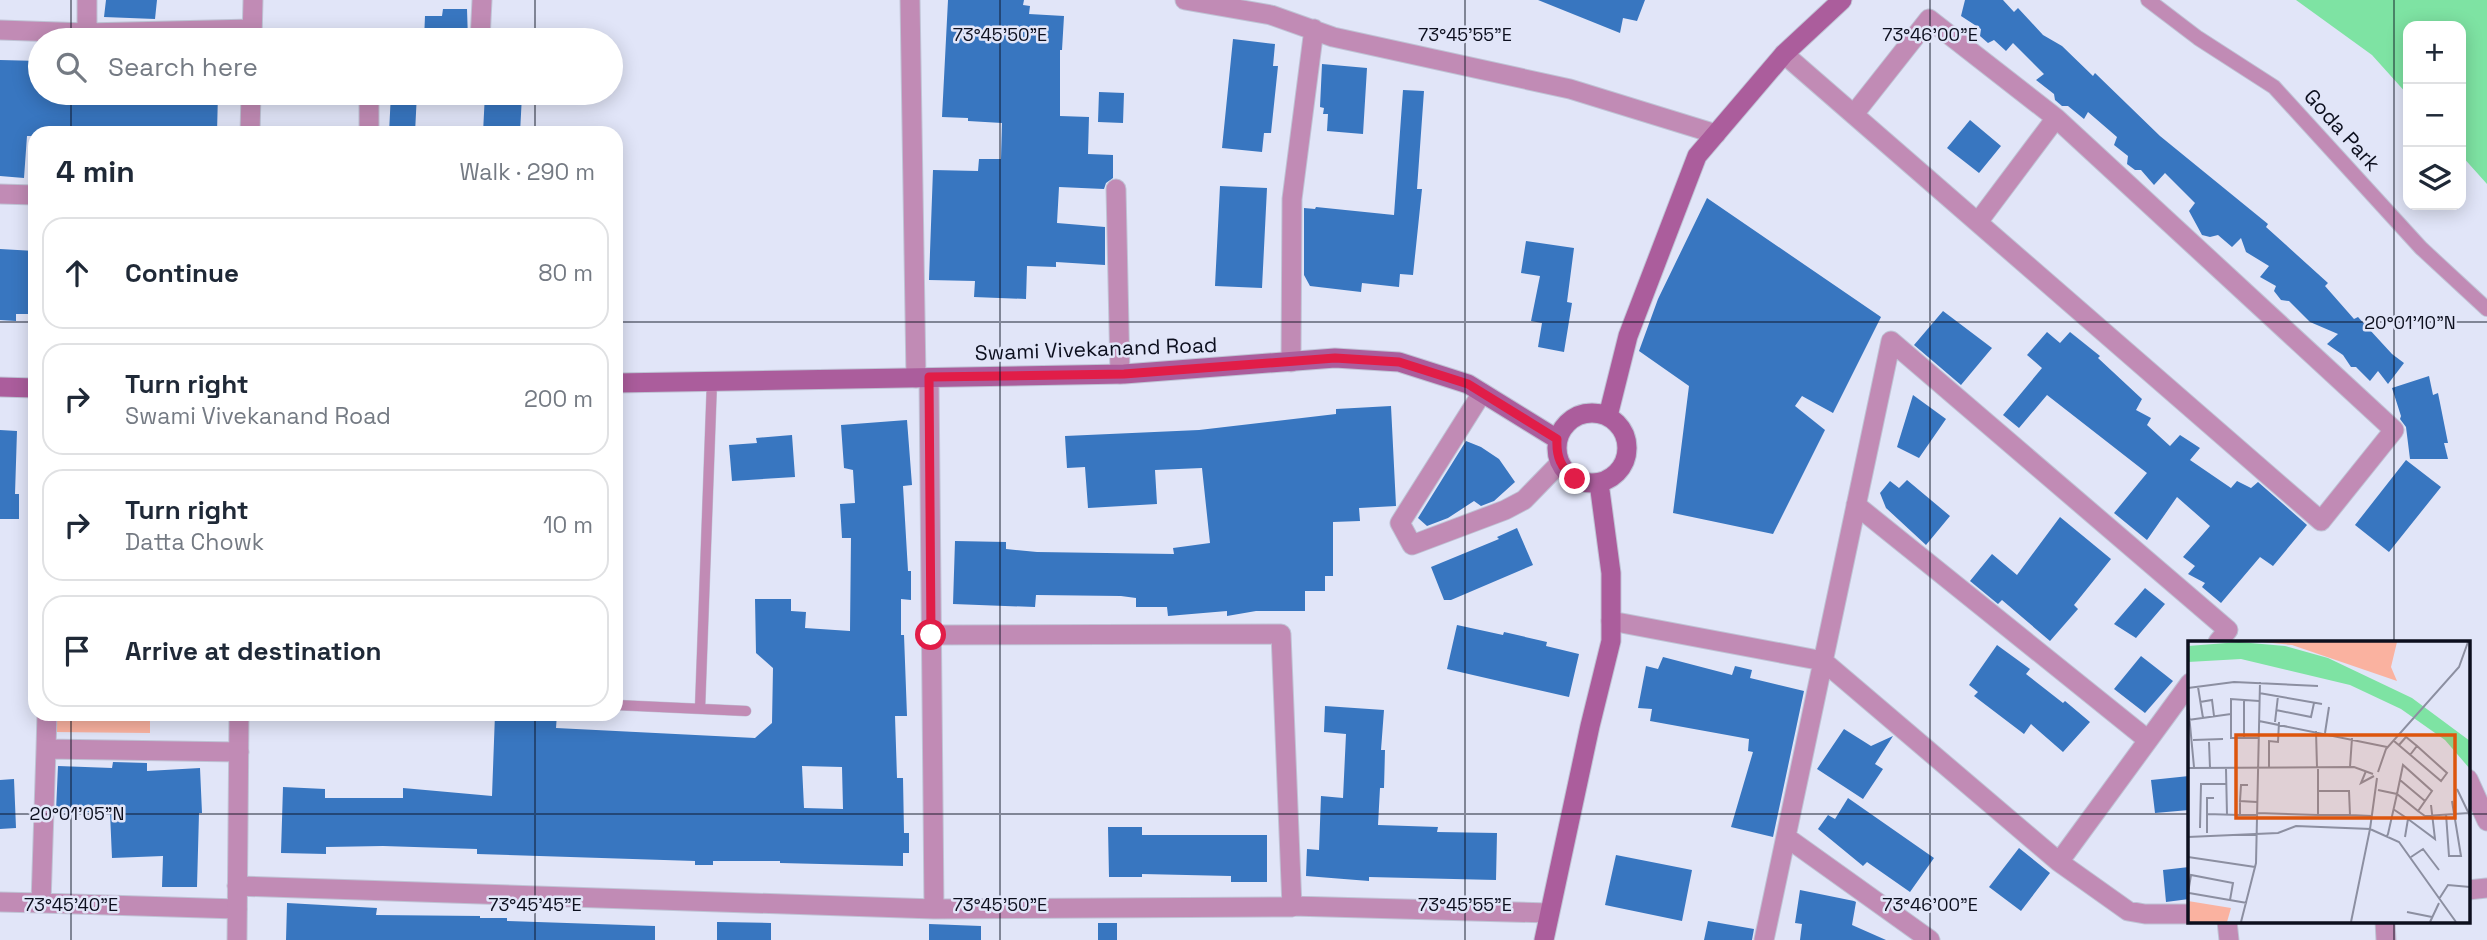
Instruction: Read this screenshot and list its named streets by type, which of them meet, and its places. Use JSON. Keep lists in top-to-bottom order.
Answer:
{
  "streets": {
    "main road": ["Swami Vivekanand Road"],
    "street": ["Goda Park"]
  },
  "page": {
    "map_buttons": ["+", "−"],
    "search": "Search here",
    "heading": ["4 min", "Walk · 290 m"],
    "list": [
      ["Continue", "80 m"],
      ["Turn right", "Swami Vivekanand Road", "200 m"],
      ["Turn right", "Datta Chowk", "10 m"],
      "Arrive at destination"
    ]
  },
  "coordinates": [
    "73°45'50\"E",
    "73°45'55\"E",
    "73°46'00\"E",
    "20°01'10\"N",
    "20°01'05\"N",
    "73°45'40\"E",
    "73°45'45\"E"
  ]
}
